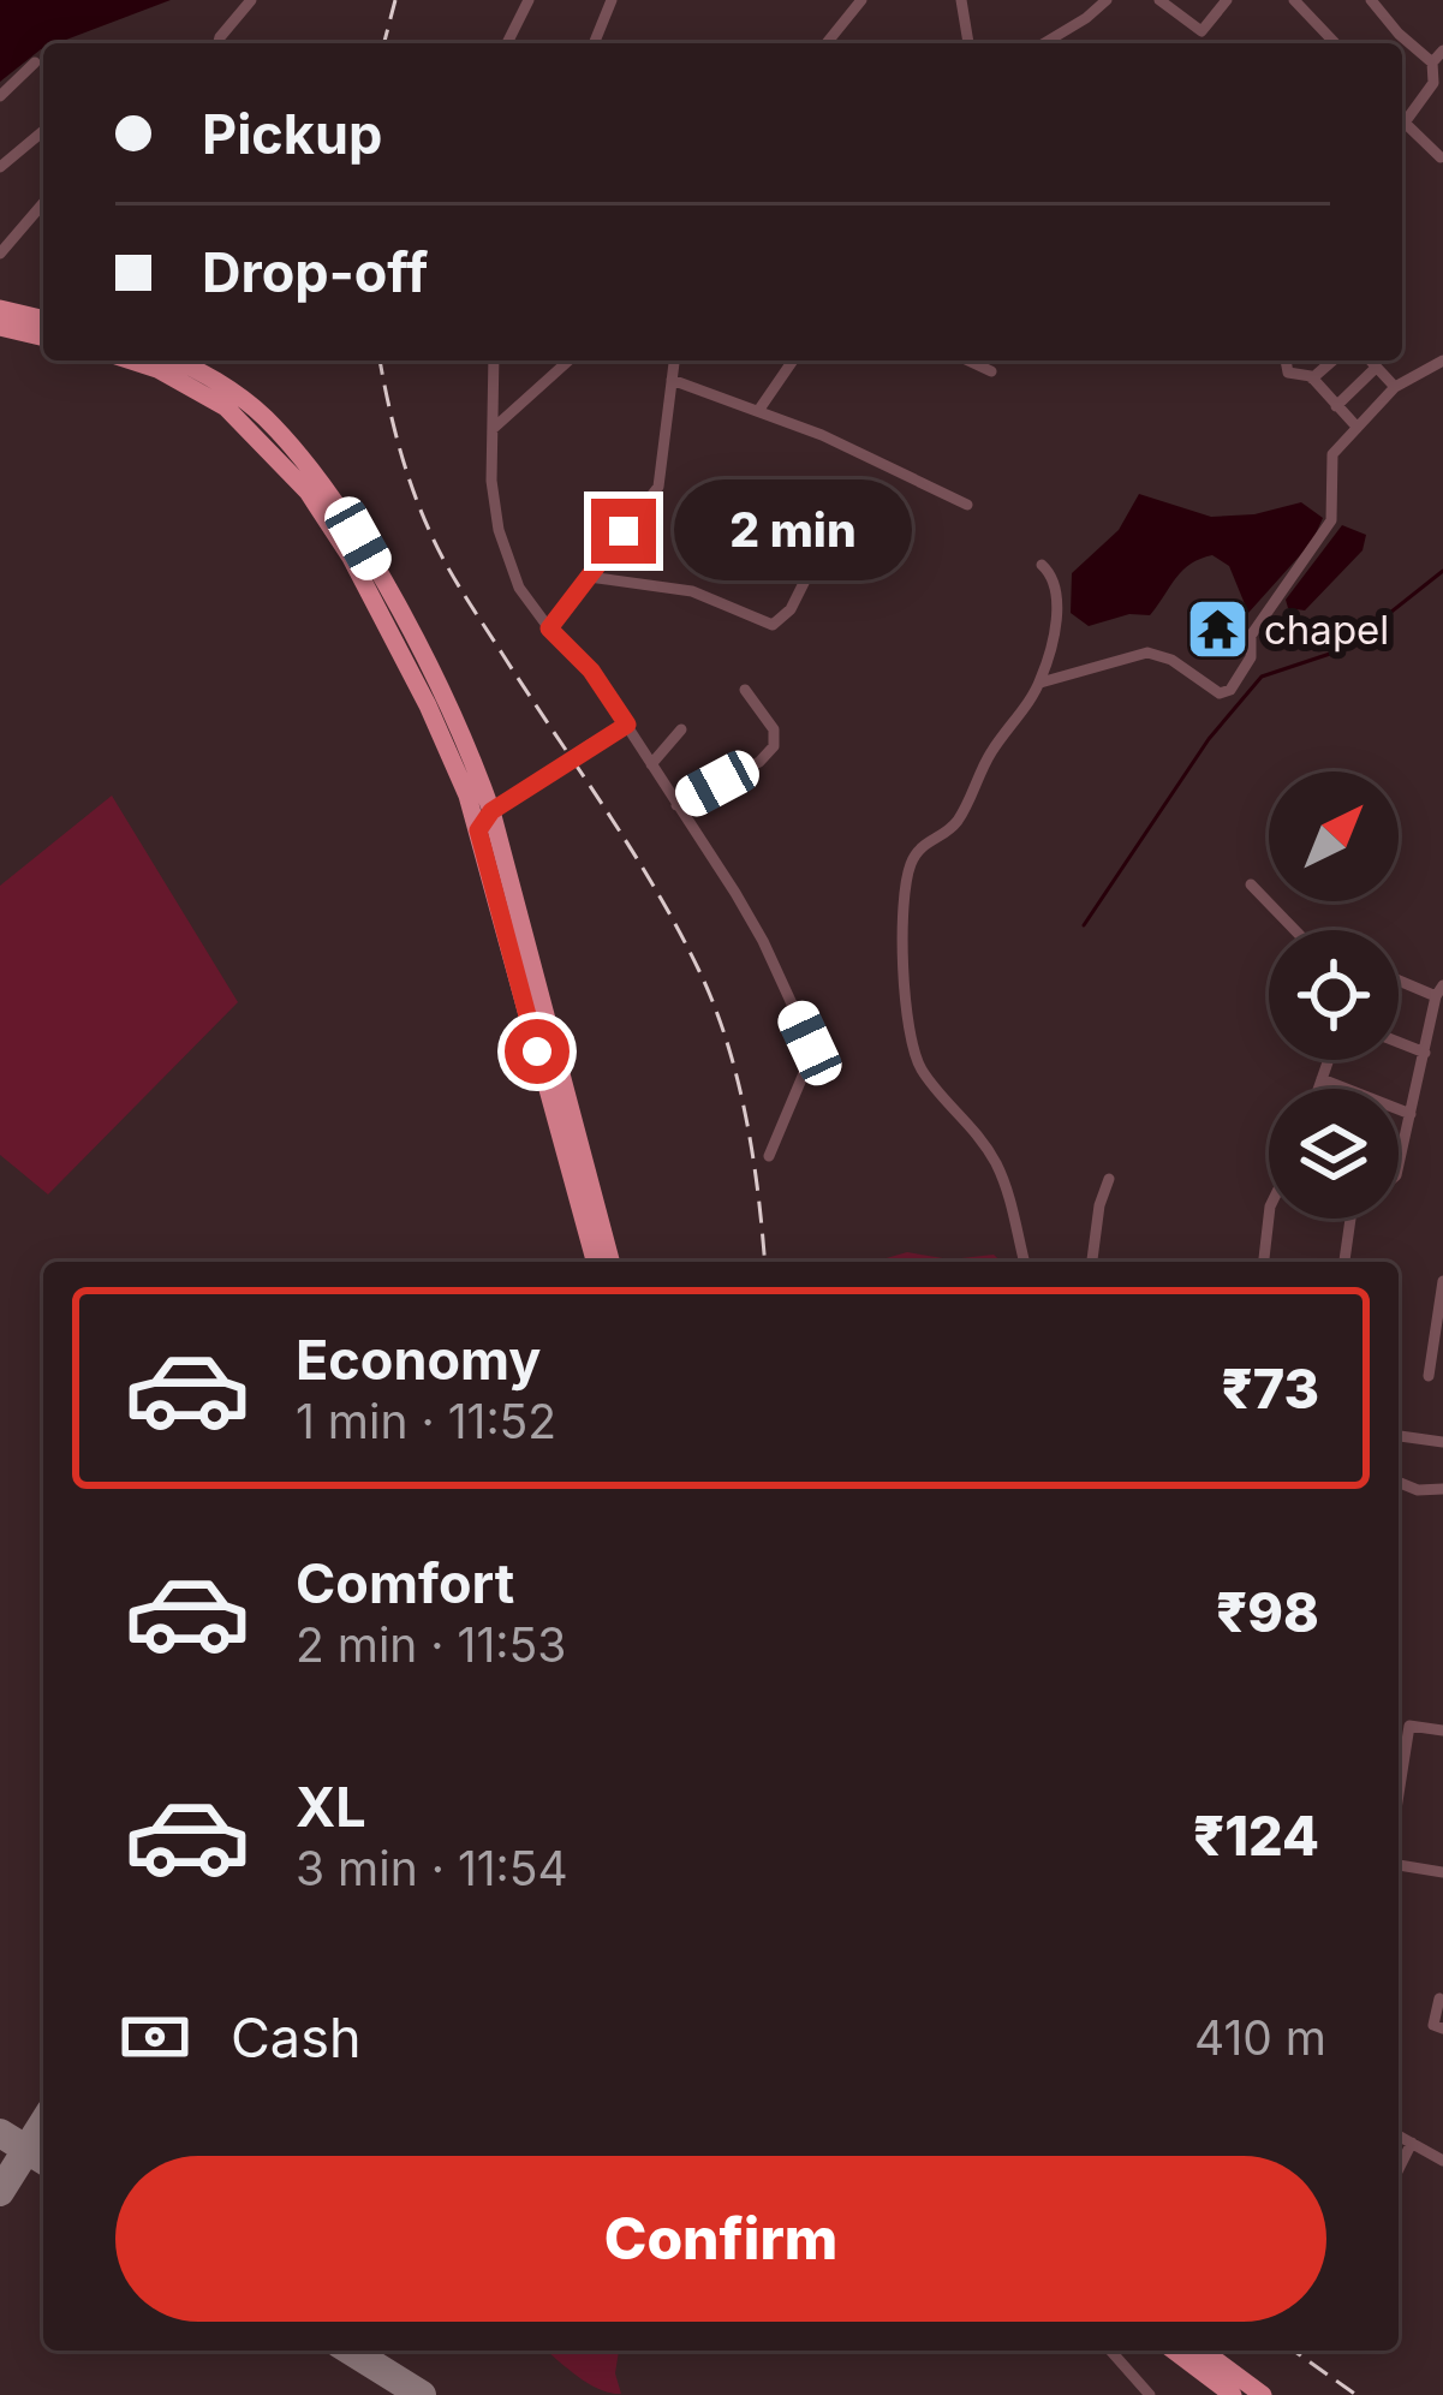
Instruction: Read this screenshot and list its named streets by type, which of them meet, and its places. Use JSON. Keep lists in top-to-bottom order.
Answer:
{
  "places": {
    "temple": ["chapel"]
  },
  "north": "top right",
  "page": {
    "banner": ["Pickup", "Drop-off"],
    "bubble": "2 min",
    "list": [
      {
        "name": "Economy",
        "note": "1 min · 11:52",
        "value": "₹73"
      },
      {
        "name": "Comfort",
        "note": "2 min · 11:53",
        "value": "₹98"
      },
      {
        "name": "XL",
        "note": "3 min · 11:54",
        "value": "₹124"
      }
    ],
    "pay": ["Cash", "410 m"],
    "buttons": "Confirm"
  }
}
